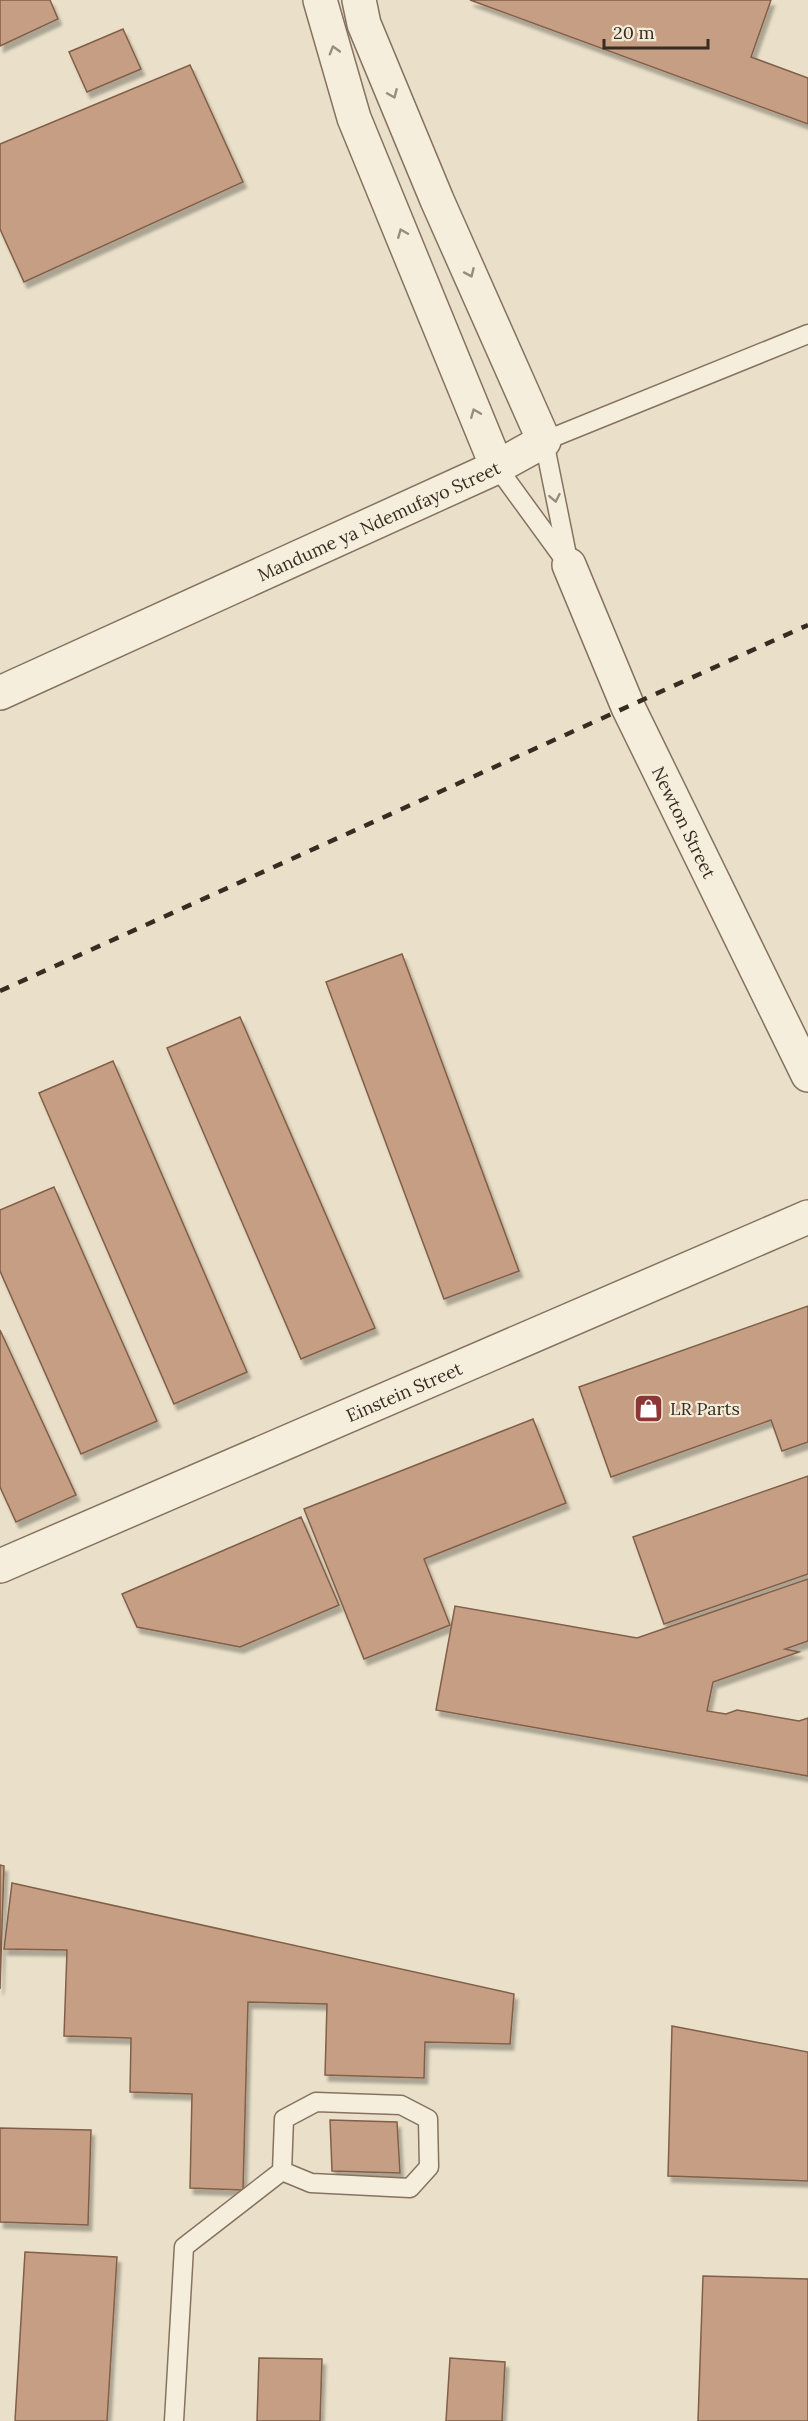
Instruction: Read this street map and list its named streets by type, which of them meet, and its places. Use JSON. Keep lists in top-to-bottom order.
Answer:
{
  "streets": {
    "street": ["Mandume ya Ndemufayo Street", "Newton Street", "Einstein Street"]
  },
  "crossings": [
    ["Mandume ya Ndemufayo Street", "Newton Street"]
  ],
  "places": {
    "shop": ["LR Parts"]
  },
  "scale_bar": "20 m"
}
